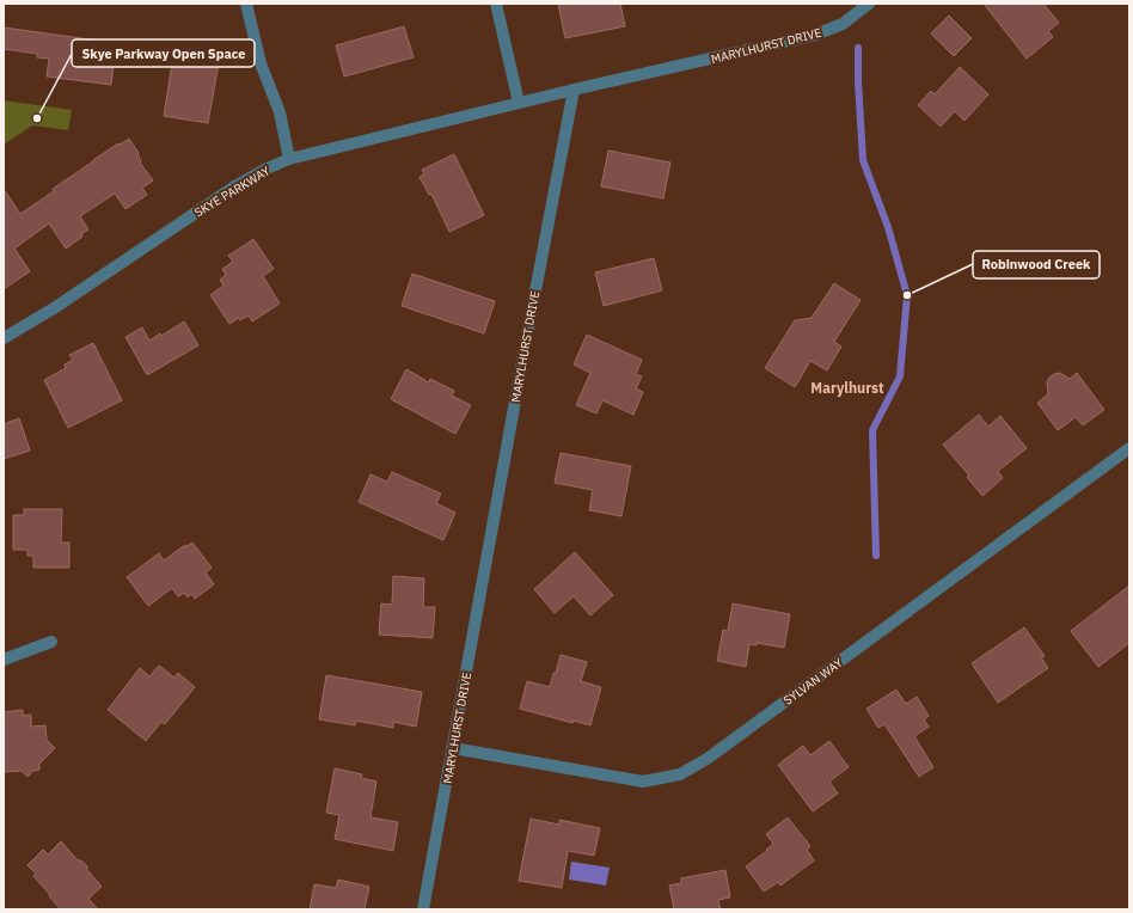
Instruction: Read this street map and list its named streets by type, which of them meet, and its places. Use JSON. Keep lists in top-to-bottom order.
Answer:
{
  "streets": {
    "street": ["MARYLHURST DRIVE", "SKYE PARKWAY", "SYLVAN WAY"]
  },
  "crossings": [
    ["MARYLHURST DRIVE", "SKYE PARKWAY"],
    ["MARYLHURST DRIVE", "SYLVAN WAY"]
  ],
  "districts": ["Marylhurst"],
  "places": ["Skye Parkway Open Space", "Robinwood Creek"]
}
